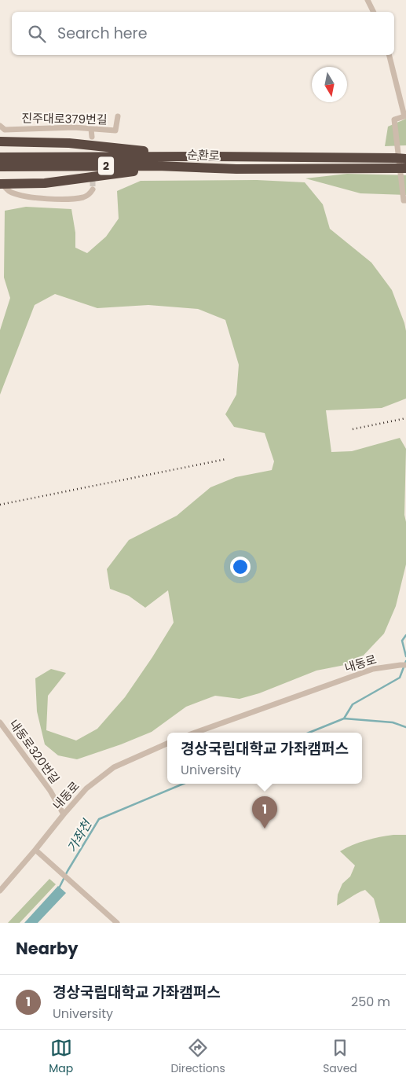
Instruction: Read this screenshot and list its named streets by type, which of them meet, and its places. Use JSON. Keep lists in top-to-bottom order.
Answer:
{
  "streets": {
    "highway": ["순환로", "2"],
    "street": ["진주대로379번길", "내동로", "내동로320번길"]
  },
  "crossings": [
    ["내동로", "내동로320번길"]
  ],
  "water": ["가좌천"],
  "north": "bottom",
  "page": {
    "search": "Search here",
    "popup": ["경상국립대학교 가좌캠퍼스", "University"],
    "pins": "1",
    "heading": "Nearby",
    "list": [
      {
        "mark": "1",
        "name": "경상국립대학교 가좌캠퍼스",
        "note": "University",
        "value": "250 m"
      }
    ],
    "nav": ["Map", "Directions", "Saved"]
  }
}
